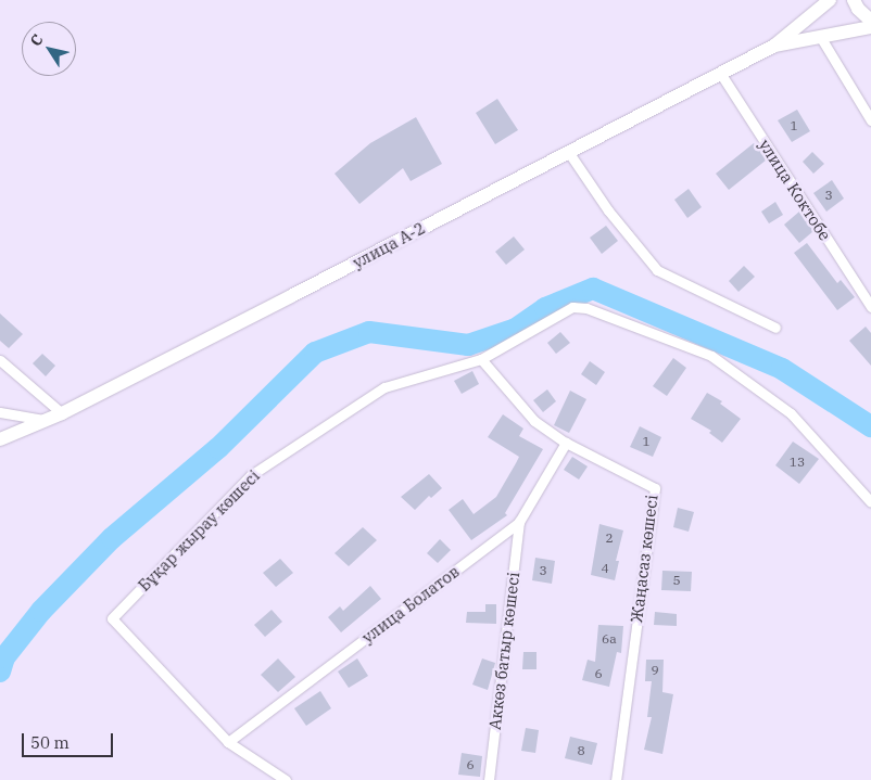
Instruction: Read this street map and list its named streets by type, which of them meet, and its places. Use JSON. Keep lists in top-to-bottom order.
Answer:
{
  "streets": {
    "main road": ["улица А-2"],
    "street": [
      "улица Коктобе",
      "Бұқар жырау көшесі",
      "Жаңасаз көшесі",
      "улица Болатов",
      "Аккөз батыр көшесі"
    ]
  },
  "crossings": [
    ["улица Коктобе", "улица А-2"],
    ["Бұқар жырау көшесі", "Жаңасаз көшесі"],
    ["Бұқар жырау көшесі", "улица Болатов"],
    ["Жаңасаз көшесі", "улица Болатов"],
    ["улица Болатов", "Аккөз батыр көшесі"]
  ],
  "house_numbers": [
    "1",
    "3",
    "1",
    "13",
    "2",
    "4",
    "3",
    "5",
    "6а",
    "9",
    "6",
    "8",
    "6"
  ],
  "scale_bar": "50 m",
  "north": "top left"
}
